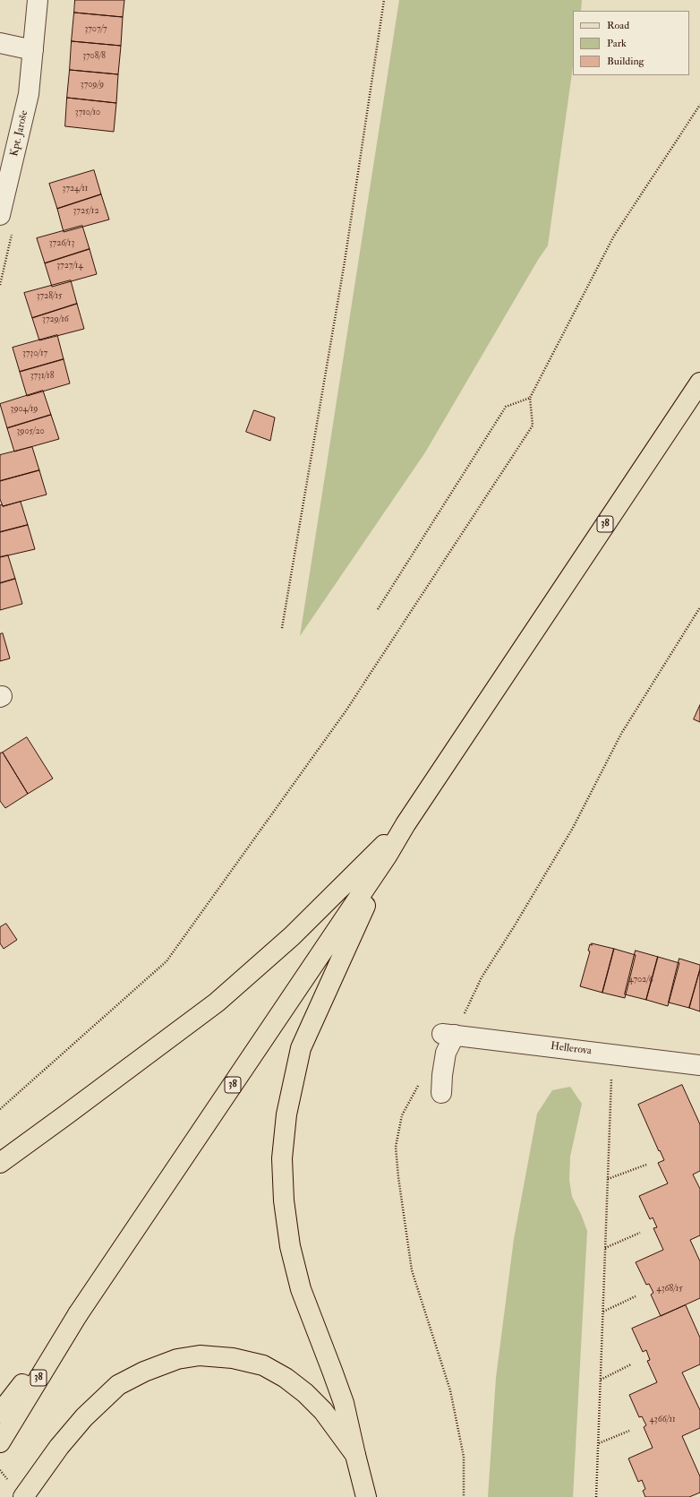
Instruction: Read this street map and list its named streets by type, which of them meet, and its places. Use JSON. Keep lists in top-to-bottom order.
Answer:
{
  "streets": {
    "main road": ["38"],
    "street": ["Kpt. Jaroše", "Hellerova"]
  },
  "house_numbers": [
    "3707/7",
    "3708/8",
    "3709/9",
    "3710/10",
    "3724/11",
    "3725/12",
    "3726/13",
    "3727/14",
    "3728/15",
    "3729/16",
    "3730/17",
    "3731/18",
    "3904/19",
    "3905/20",
    "4702/6",
    "4368/15",
    "4366/11"
  ],
  "legend": ["Road", "Park", "Building"]
}
